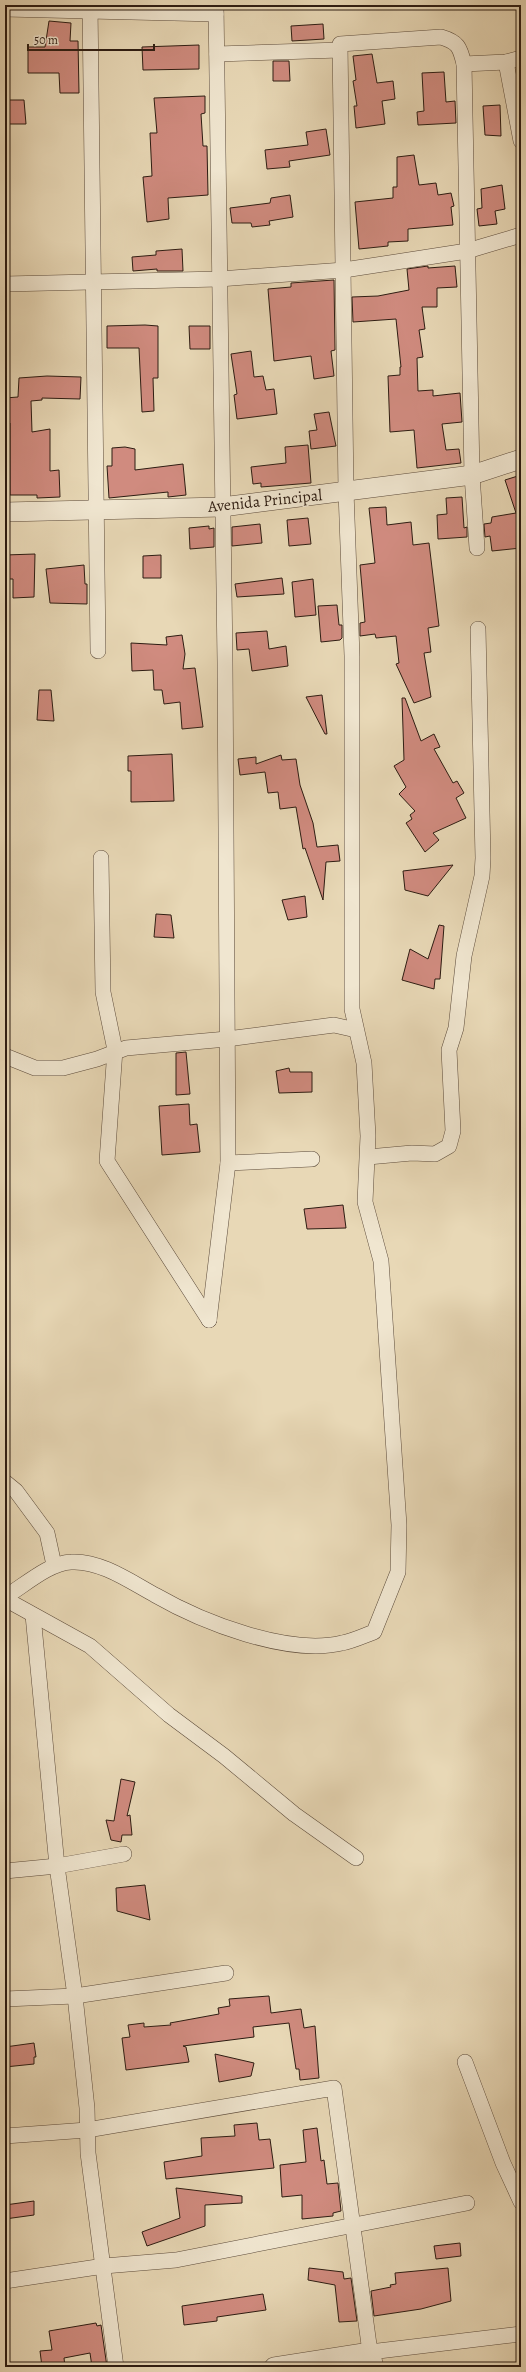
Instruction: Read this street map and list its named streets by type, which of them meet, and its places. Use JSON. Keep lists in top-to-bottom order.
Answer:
{
  "streets": {
    "street": ["Avenida Principal"]
  },
  "scale_bar": "50 m"
}
